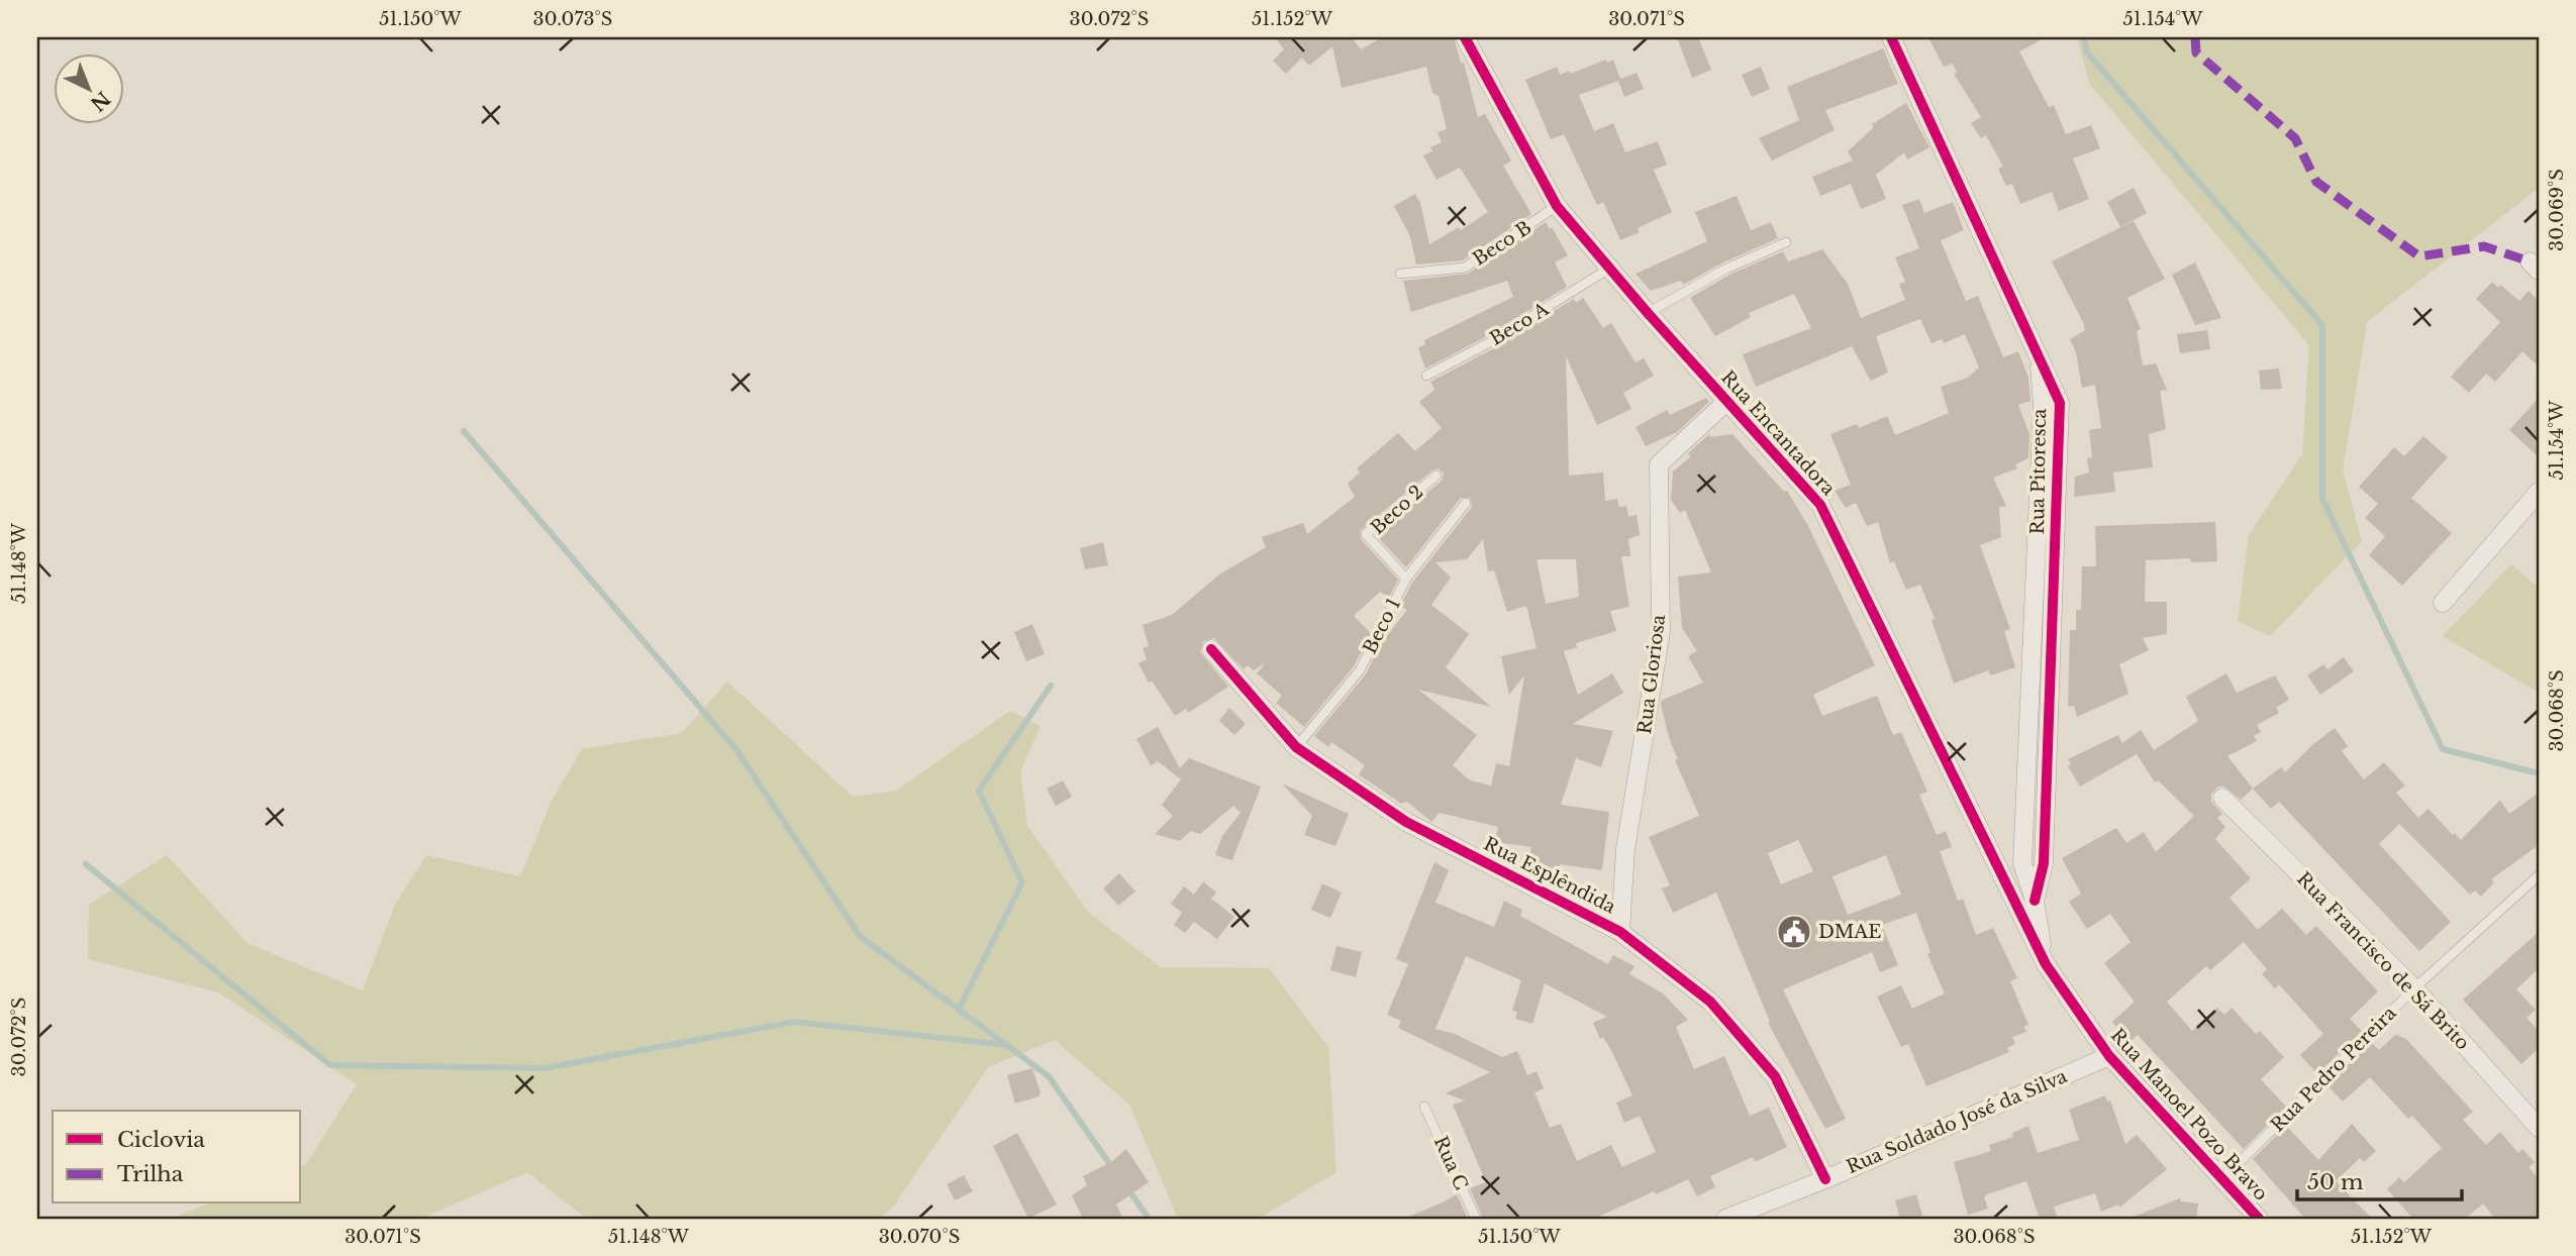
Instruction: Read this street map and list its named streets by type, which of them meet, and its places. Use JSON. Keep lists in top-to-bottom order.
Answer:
{
  "streets": {
    "street": [
      "Rua Encantadora",
      "Rua Pitoresca",
      "Rua Gloriosa",
      "Rua Esplêndida",
      "Rua Francisco de Sá Brito",
      "Rua Manoel Pozo Bravo",
      "Rua Soldado José da Silva"
    ],
    "lane": [
      "Beco B",
      "Beco A",
      "Beco 2",
      "Beco 1",
      "Rua Pedro Pereira",
      "Rua C"
    ]
  },
  "crossings": [
    ["Beco B", "Rua Encantadora"],
    ["Beco A", "Rua Encantadora"],
    ["Rua Encantadora", "Rua Pitoresca"],
    ["Rua Encantadora", "Rua Gloriosa"],
    ["Rua Encantadora", "Rua Manoel Pozo Bravo"],
    ["Rua Pitoresca", "Rua Manoel Pozo Bravo"],
    ["Beco 2", "Beco 1"],
    ["Beco 1", "Rua Esplêndida"],
    ["Rua Gloriosa", "Rua Esplêndida"],
    ["Rua Esplêndida", "Rua Soldado José da Silva"],
    ["Rua Francisco de Sá Brito", "Rua Pedro Pereira"],
    ["Rua Pedro Pereira", "Rua Manoel Pozo Bravo"],
    ["Rua Manoel Pozo Bravo", "Rua Soldado José da Silva"]
  ],
  "places": {
    "public building": ["DMAE"]
  },
  "legend": ["Ciclovia", "Trilha"],
  "scale_bar": "50 m",
  "north": "bottom right",
  "coordinates": [
    "51.150°W",
    "30.073°S",
    "30.072°S",
    "51.152°W",
    "30.071°S",
    "51.154°W",
    "30.069°S",
    "51.148°W",
    "30.068°S",
    "30.070°S"
  ]
}
